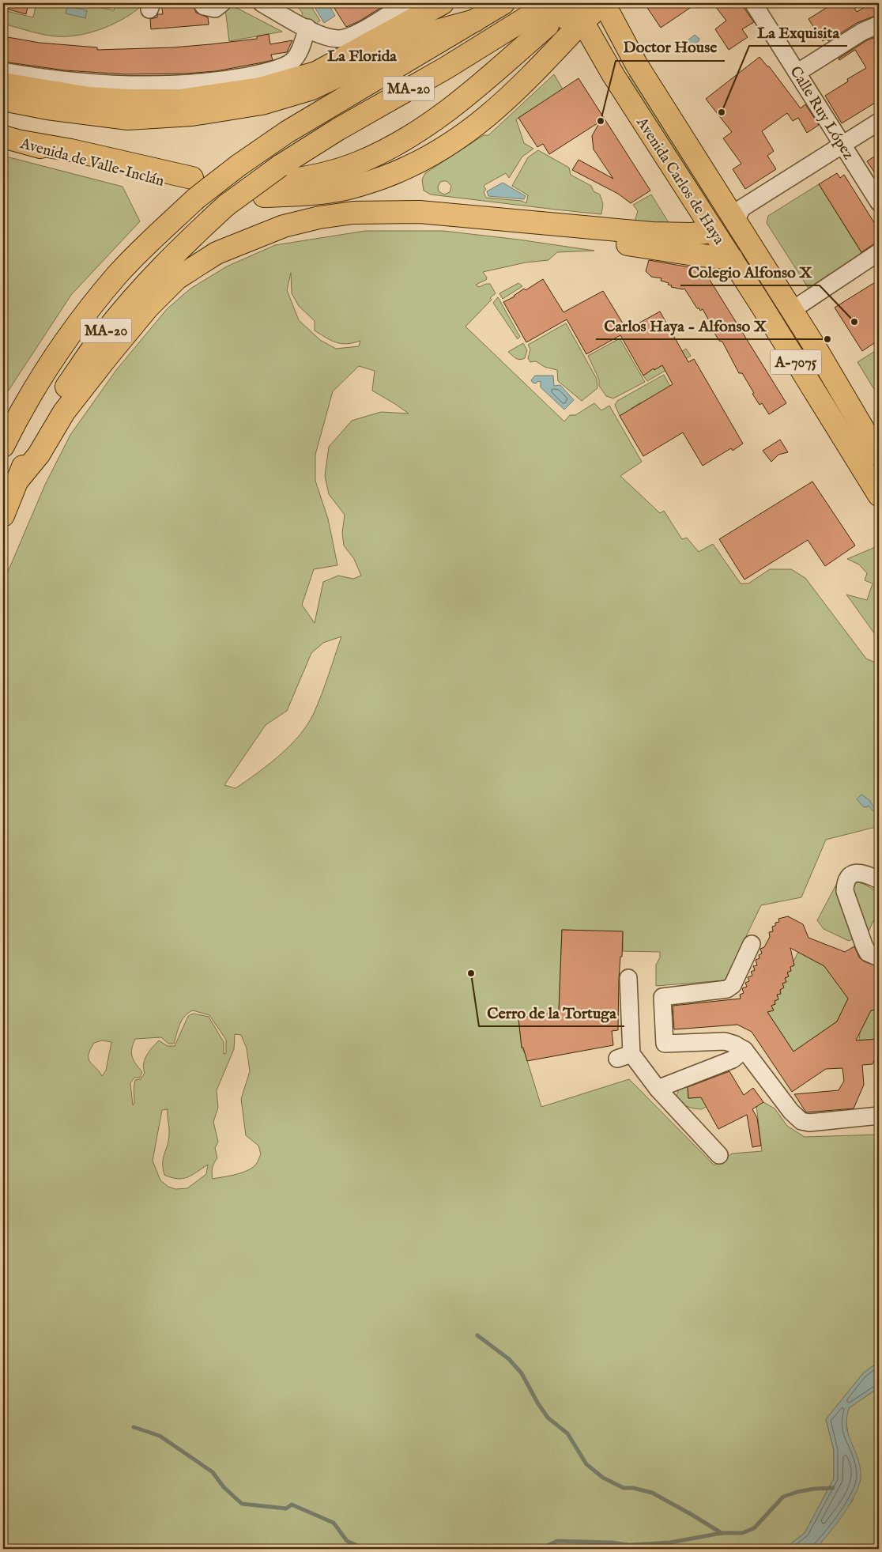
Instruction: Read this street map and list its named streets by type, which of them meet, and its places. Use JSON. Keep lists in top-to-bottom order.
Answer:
{
  "streets": {
    "main road": ["MA-20", "Avenida Carlos de Haya", "A-7075"],
    "street": ["Calle Ruy López"]
  },
  "districts": ["La Florida"],
  "places": [
    "La Exquisita",
    "Doctor House",
    "Colegio Alfonso X",
    "Carlos Haya - Alfonso X",
    "Cerro de la Tortuga"
  ]
}
